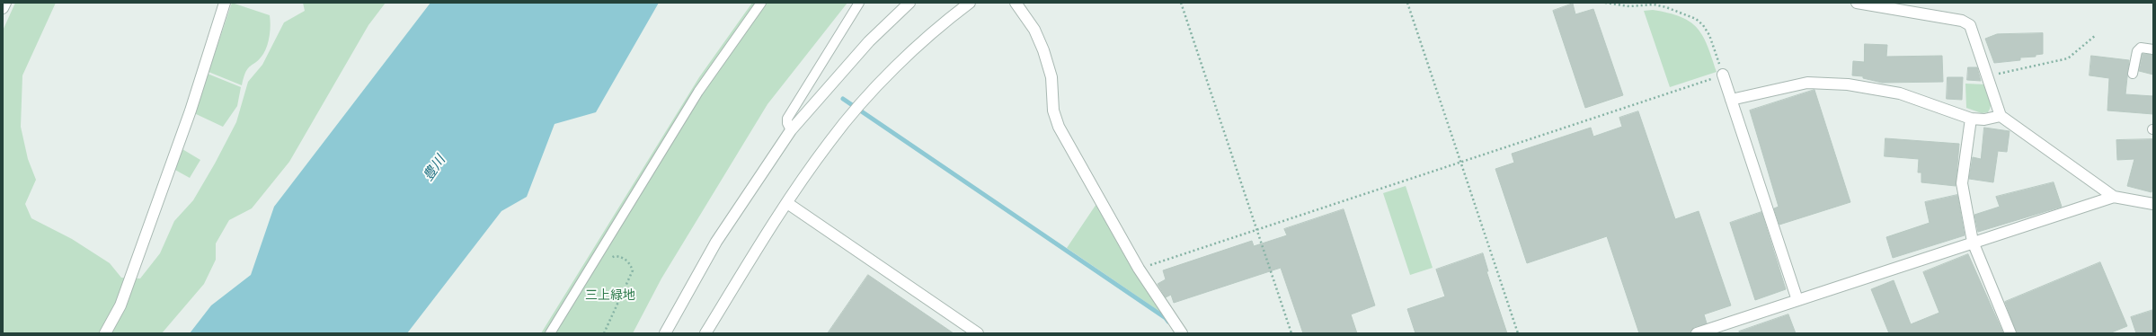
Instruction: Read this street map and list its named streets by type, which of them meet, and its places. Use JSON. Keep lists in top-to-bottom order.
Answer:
{
  "water": ["豊川"],
  "parks": ["三上緑地"]
}
